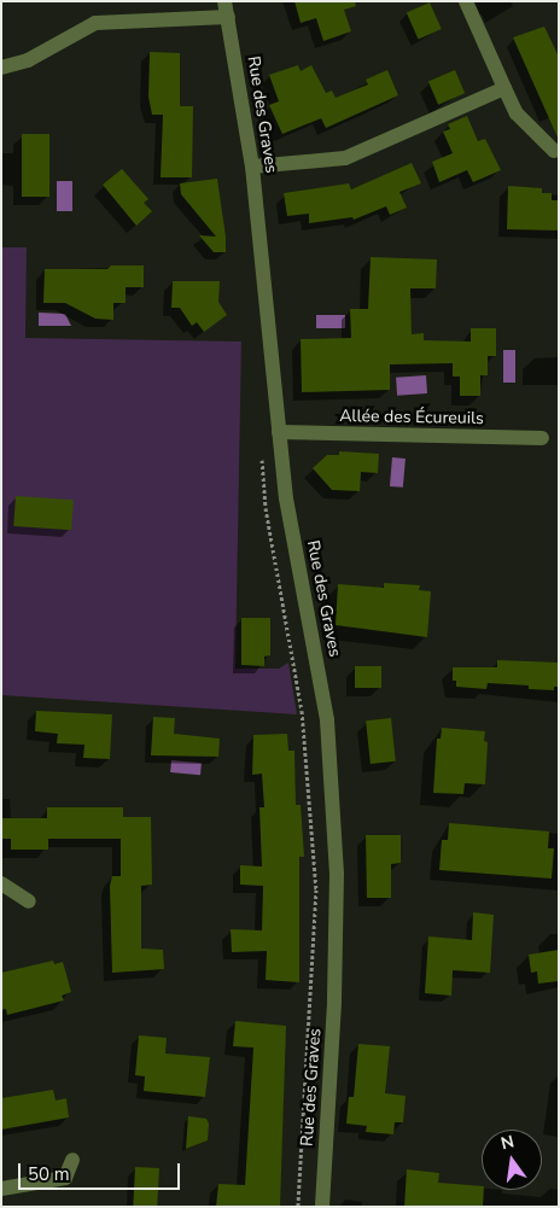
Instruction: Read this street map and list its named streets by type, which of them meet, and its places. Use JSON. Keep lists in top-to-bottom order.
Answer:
{
  "streets": {
    "street": ["Rue des Graves", "Allée des Écureuils"]
  },
  "crossings": [
    ["Rue des Graves", "Allée des Écureuils"]
  ],
  "scale_bar": "50 m",
  "north": "top"
}
